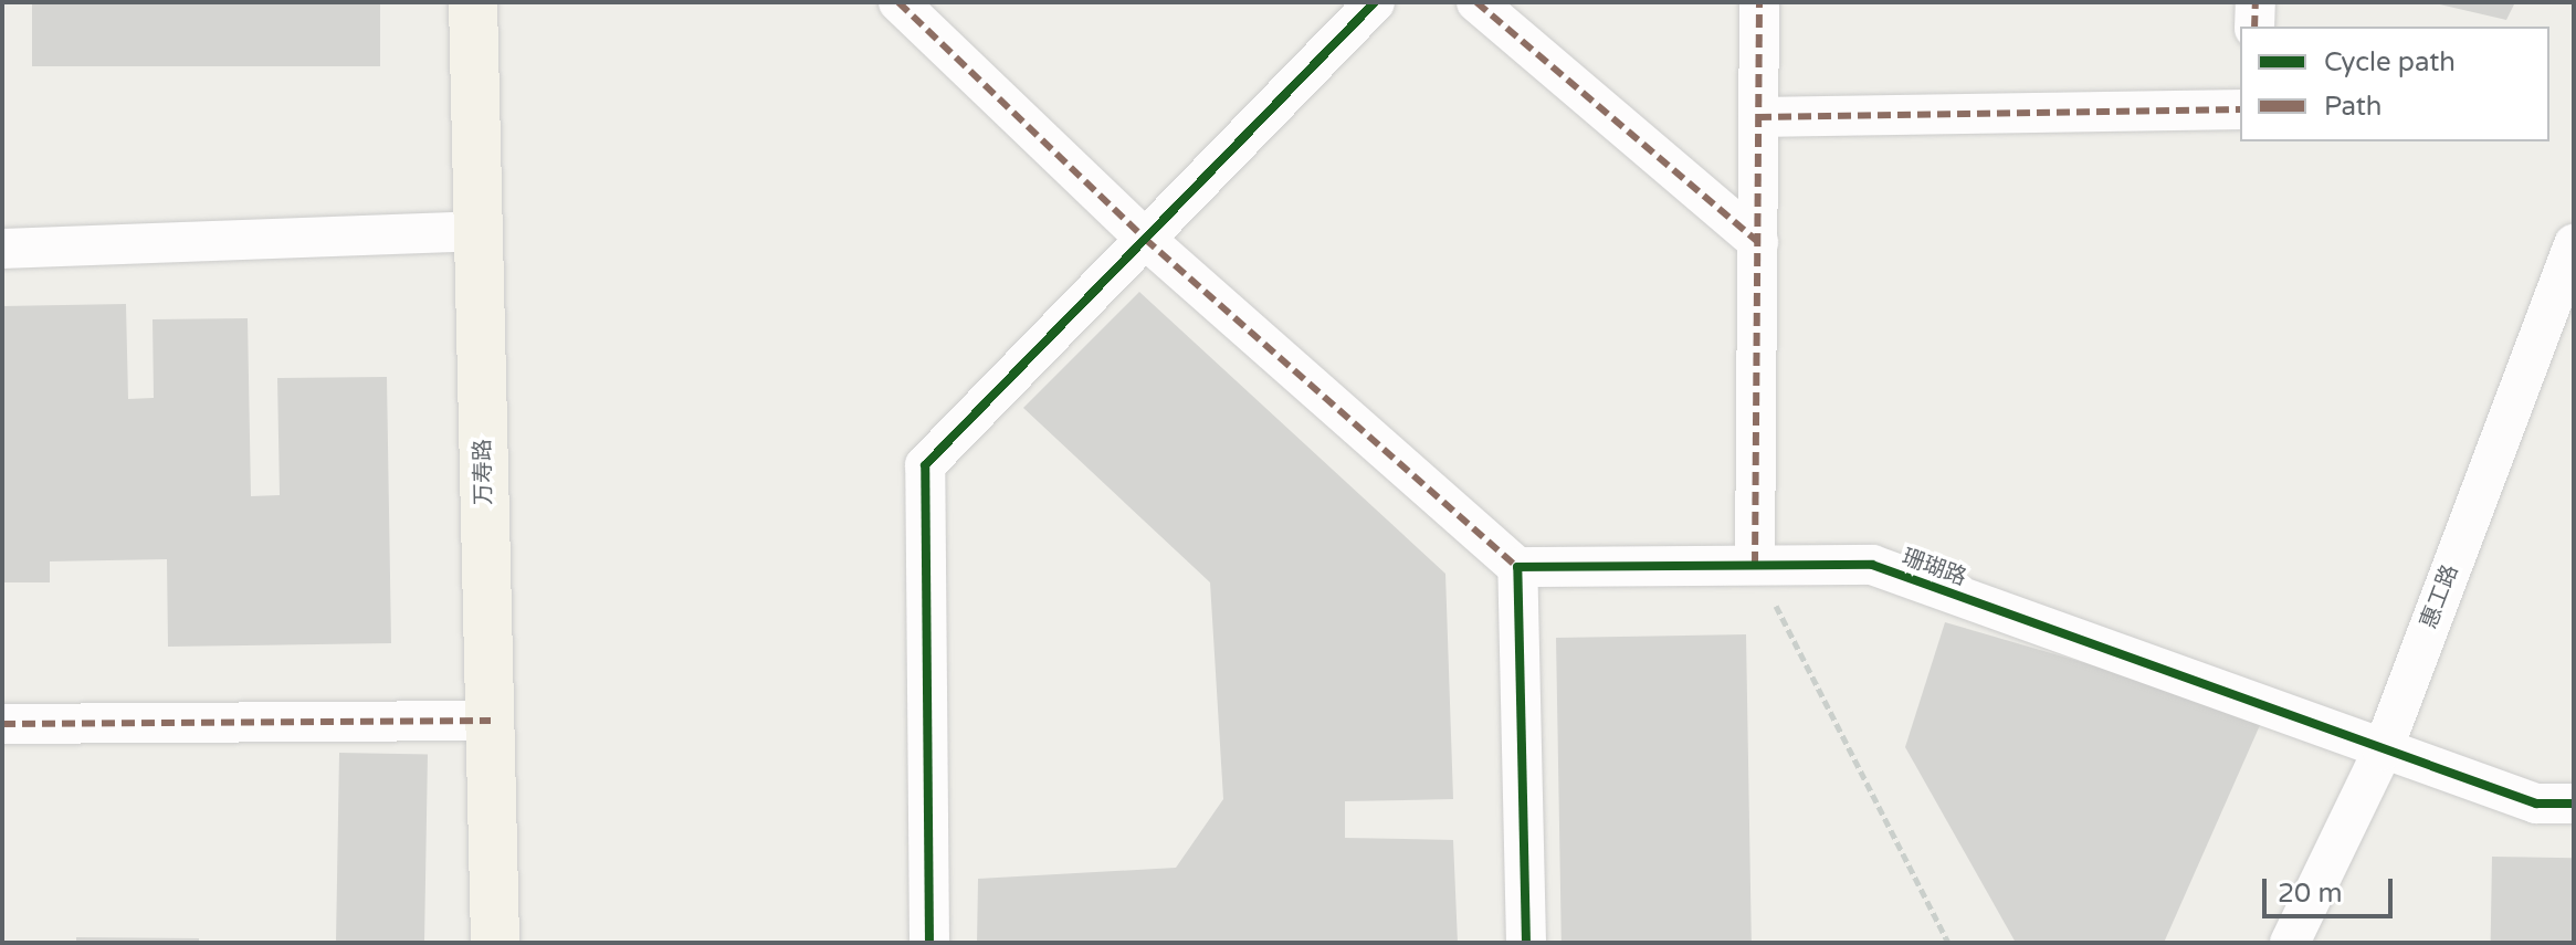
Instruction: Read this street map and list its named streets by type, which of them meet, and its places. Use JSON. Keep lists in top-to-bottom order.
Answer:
{
  "streets": {
    "main road": ["万寿路"],
    "street": ["珊瑚路", "惠工路"]
  },
  "crossings": [
    ["珊瑚路", "惠工路"]
  ],
  "legend": ["Cycle path", "Path"],
  "scale_bar": "20 m"
}
